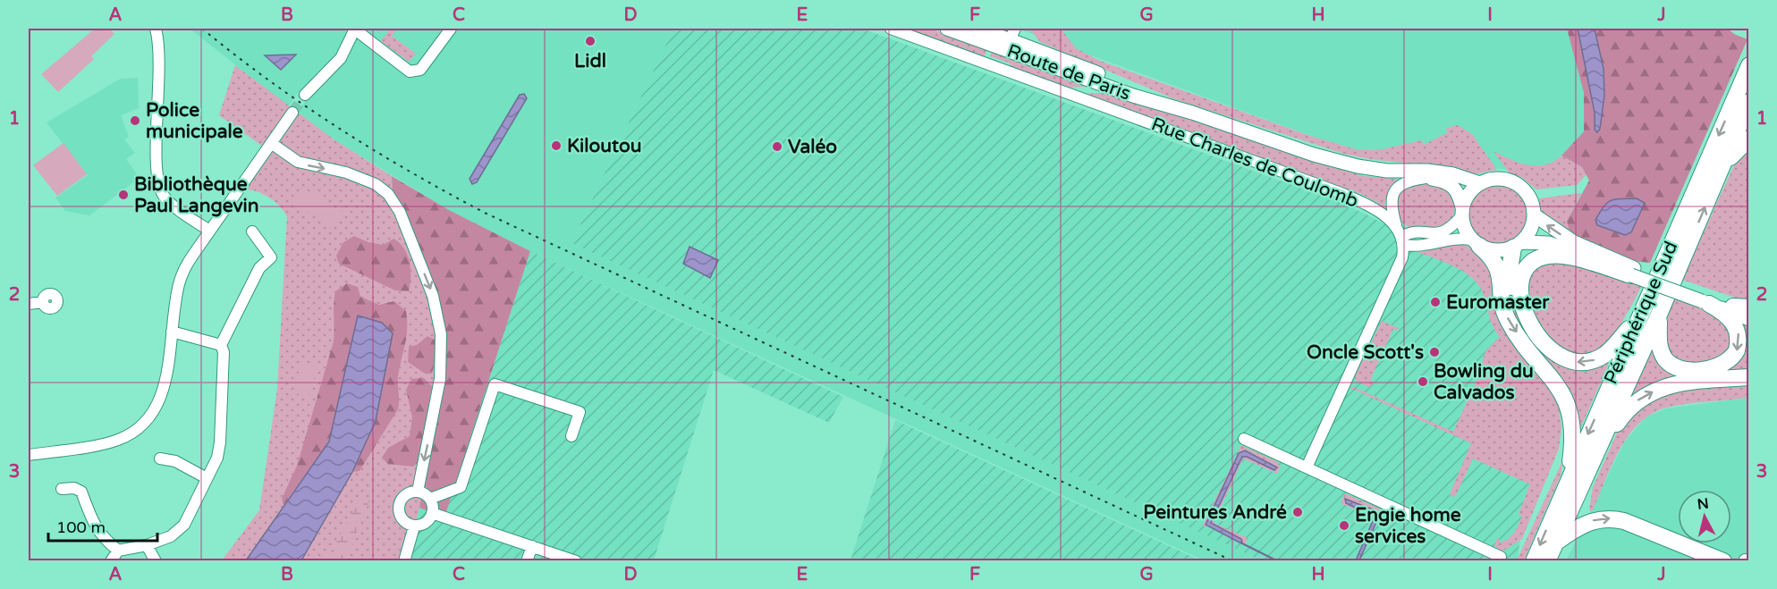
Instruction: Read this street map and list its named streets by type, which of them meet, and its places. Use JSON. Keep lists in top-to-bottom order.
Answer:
{
  "streets": {
    "highway": ["Périphérique Sud"],
    "main road": ["Route de Paris"],
    "street": ["Rue Charles de Coulomb"]
  },
  "crossings": [
    ["Route de Paris", "Rue Charles de Coulomb"]
  ],
  "places": [
    "Lidl",
    "Police municipale",
    "Kiloutou",
    "Valéo",
    "Bibliothèque Paul Langevin",
    "Euromaster",
    "Oncle Scott's",
    "Bowling du Calvados",
    "Peintures André",
    "Engie home services"
  ],
  "scale_bar": "100 m",
  "north": "top",
  "grid": {
    "columns": [
      "A",
      "B",
      "C",
      "D",
      "E",
      "F",
      "G",
      "H",
      "I",
      "J"
    ],
    "rows": ["1", "2", "3"]
  }
}
